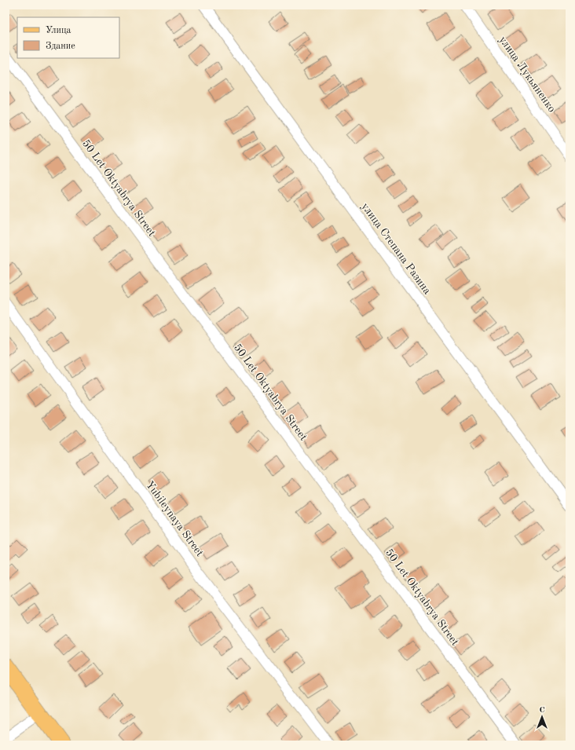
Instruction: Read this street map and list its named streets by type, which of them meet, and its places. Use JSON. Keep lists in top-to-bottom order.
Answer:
{
  "streets": {
    "street": [
      "улица Лукьяненко",
      "50 Let Oktyabrya Street",
      "улица Степана Разина",
      "Yubileynaya Street"
    ]
  },
  "legend": ["Улица", "Здание"],
  "north": "top"
}
